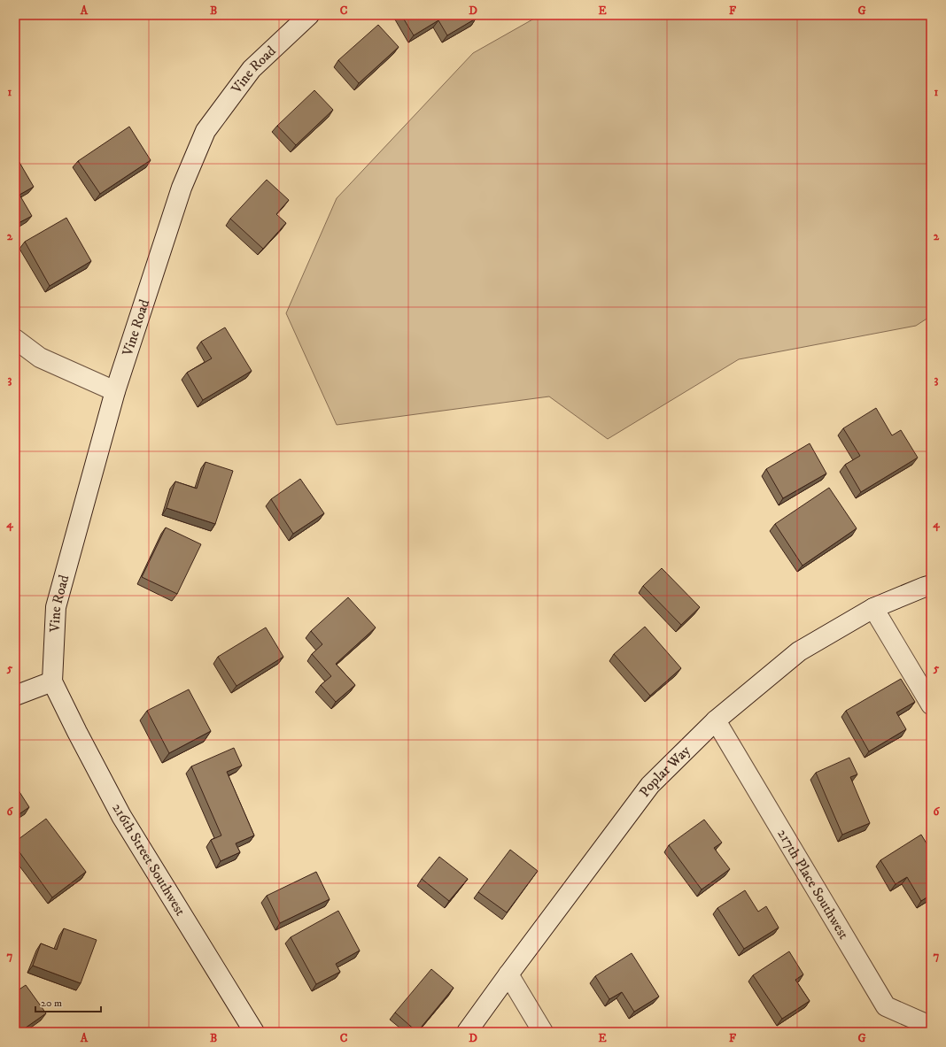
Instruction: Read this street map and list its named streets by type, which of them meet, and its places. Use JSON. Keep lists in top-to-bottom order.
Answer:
{
  "streets": {
    "street": [
      "Vine Road",
      "Poplar Way",
      "216th Street Southwest",
      "217th Place Southwest"
    ]
  },
  "crossings": [
    ["Vine Road", "216th Street Southwest"],
    ["Poplar Way", "217th Place Southwest"]
  ],
  "scale_bar": "20 m",
  "grid": {
    "columns": [
      "A",
      "B",
      "C",
      "D",
      "E",
      "F",
      "G"
    ],
    "rows": [
      "1",
      "2",
      "3",
      "4",
      "5",
      "6",
      "7"
    ]
  }
}
